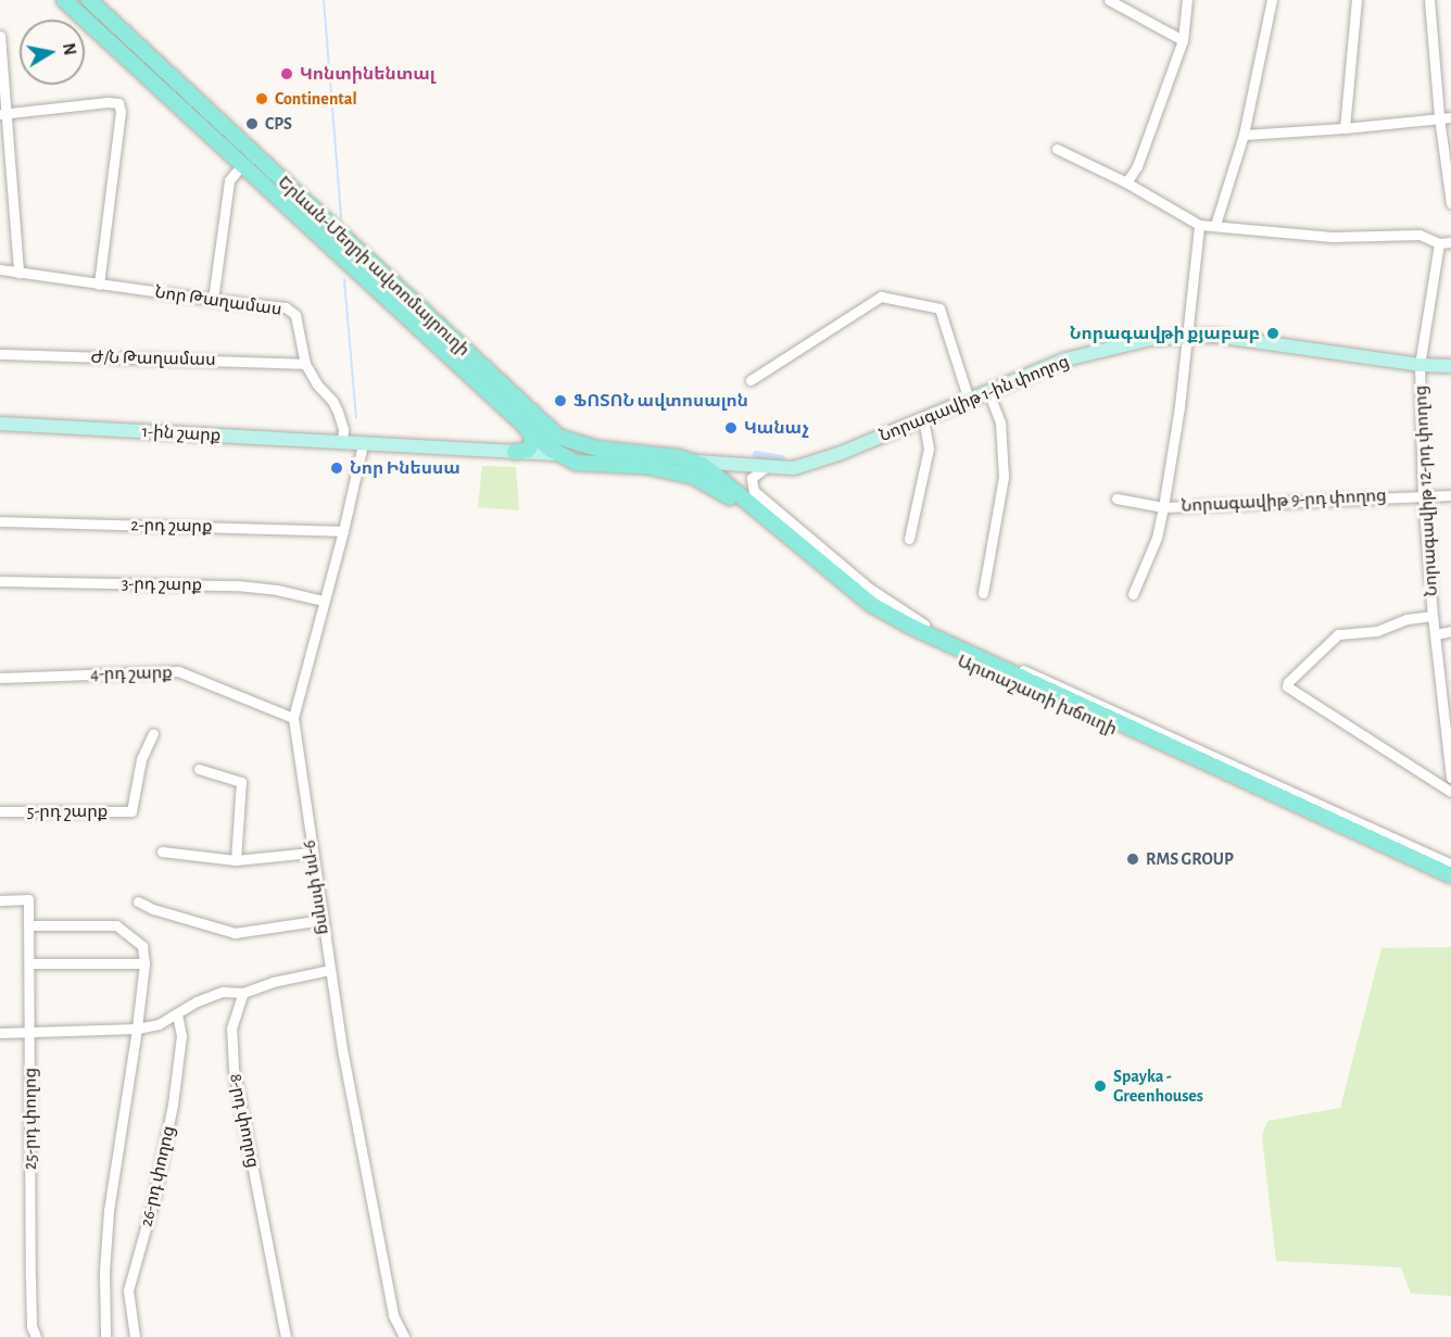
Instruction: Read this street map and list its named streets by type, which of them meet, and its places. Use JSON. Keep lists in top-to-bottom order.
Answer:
{
  "streets": {
    "highway": ["Երևան-Մեղրի ավտոմայրուղի", "Արտաշատի խճուղի"],
    "main road": ["Նորագավիթ 1-ին փողոց", "1-ին շարք"],
    "street": [
      "Նոր Թաղամաս",
      "Ժ/Ն Թաղամաս",
      "Նորագավիթ 12-րդ փողոց",
      "Նորագավիթ 9-րդ փողոց",
      "2-րդ շարք",
      "3-րդ շարք",
      "4-րդ շարք",
      "5-րդ շարք",
      "9-րդ փողոց",
      "25-րդ փողոց",
      "8-րդ փողոց",
      "26-րդ փողոց"
    ]
  },
  "crossings": [
    ["Երևան-Մեղրի ավտոմայրուղի", "Նորագավիթ 1-ին փողոց"],
    ["Երևան-Մեղրի ավտոմայրուղի", "Արտաշատի խճուղի"],
    ["Նոր Թաղամաս", "Ժ/Ն Թաղամաս"],
    ["Նոր Թաղամաս", "1-ին շարք"],
    ["Նորագավիթ 1-ին փողոց", "Նորագավիթ 12-րդ փողոց"],
    ["Նորագավիթ 1-ին փողոց", "Արտաշատի խճուղի"],
    ["1-ին շարք", "9-րդ փողոց"],
    ["Նորագավիթ 12-րդ փողոց", "Նորագավիթ 9-րդ փողոց"],
    ["2-րդ շարք", "9-րդ փողոց"],
    ["3-րդ շարք", "9-րդ փողոց"],
    ["4-րդ շարք", "9-րդ փողոց"]
  ],
  "places": [
    "Կոնտինենտալ",
    "Continental",
    "CPS",
    "Նորագավթի քյաբաբ",
    "ՖՈՏՈՆ ավտոսալոն",
    "Կանաչ",
    "Նոր Ինեսսա",
    "RMS GROUP",
    "Spayka - Greenhouses"
  ],
  "north": "right"
}
